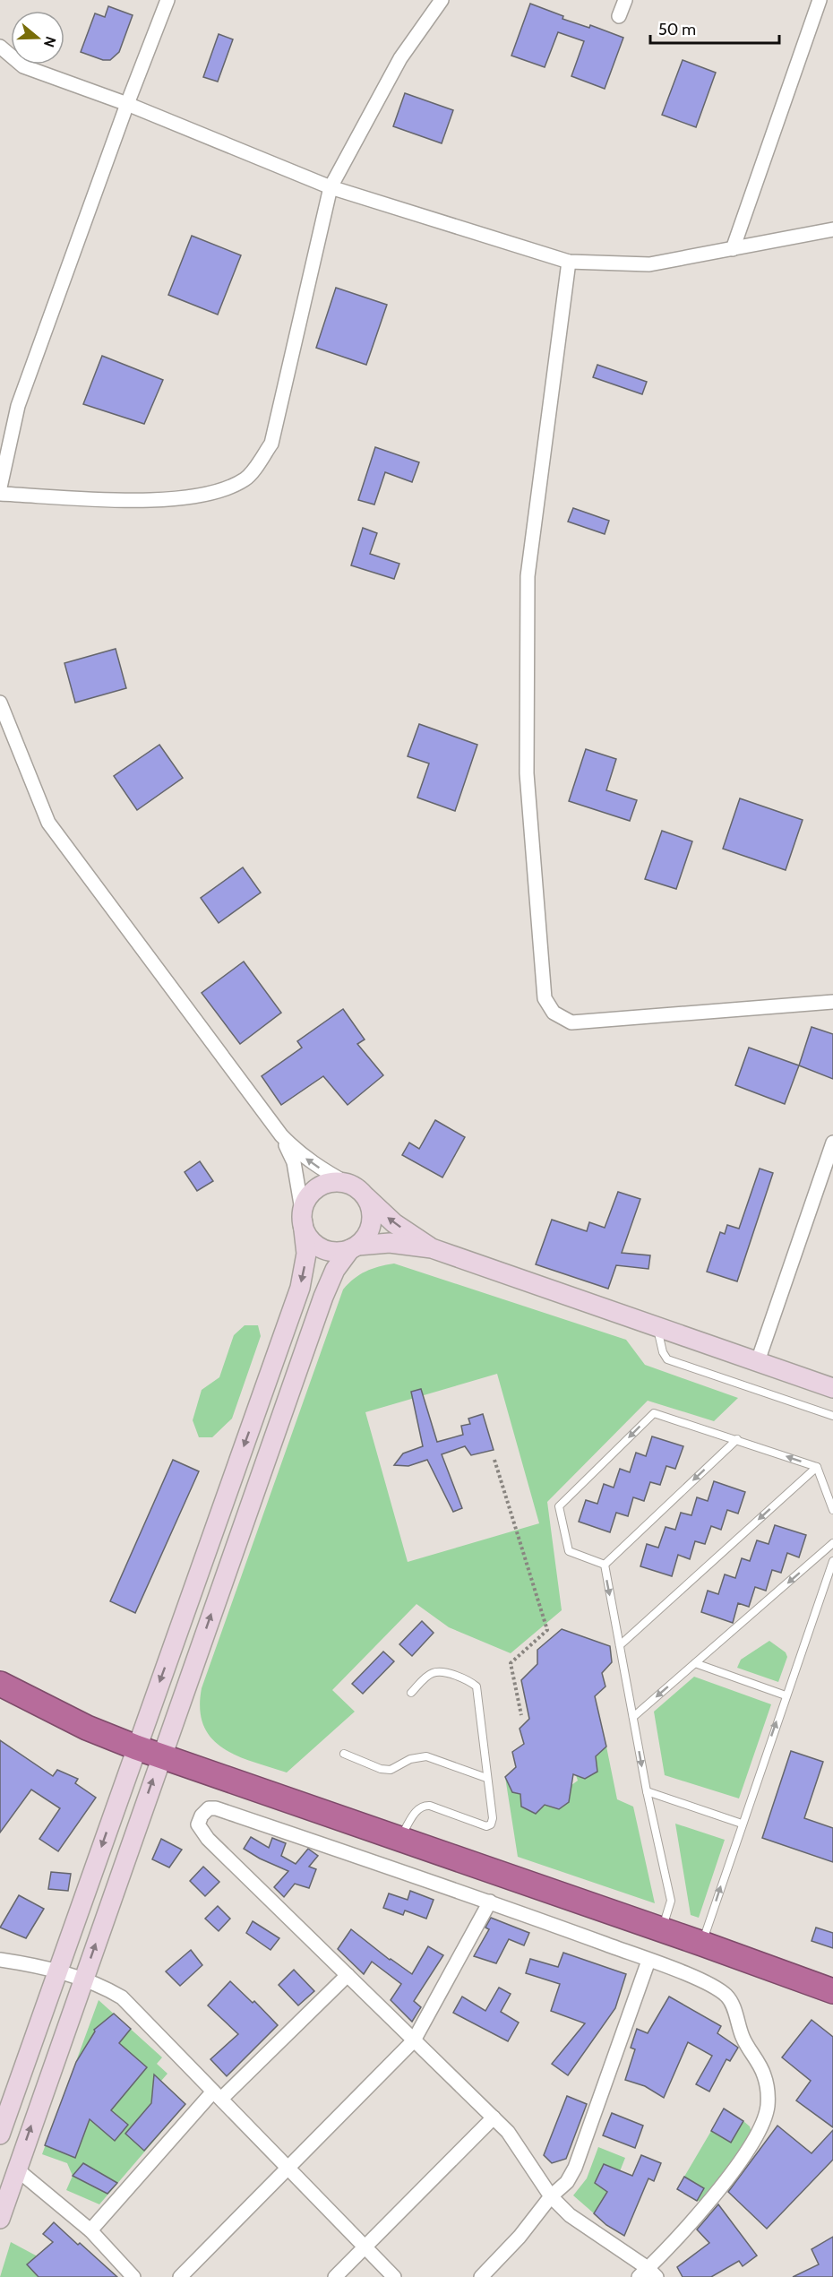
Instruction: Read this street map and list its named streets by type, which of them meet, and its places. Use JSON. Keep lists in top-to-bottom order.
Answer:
{
  "scale_bar": "50 m",
  "north": "right"
}
